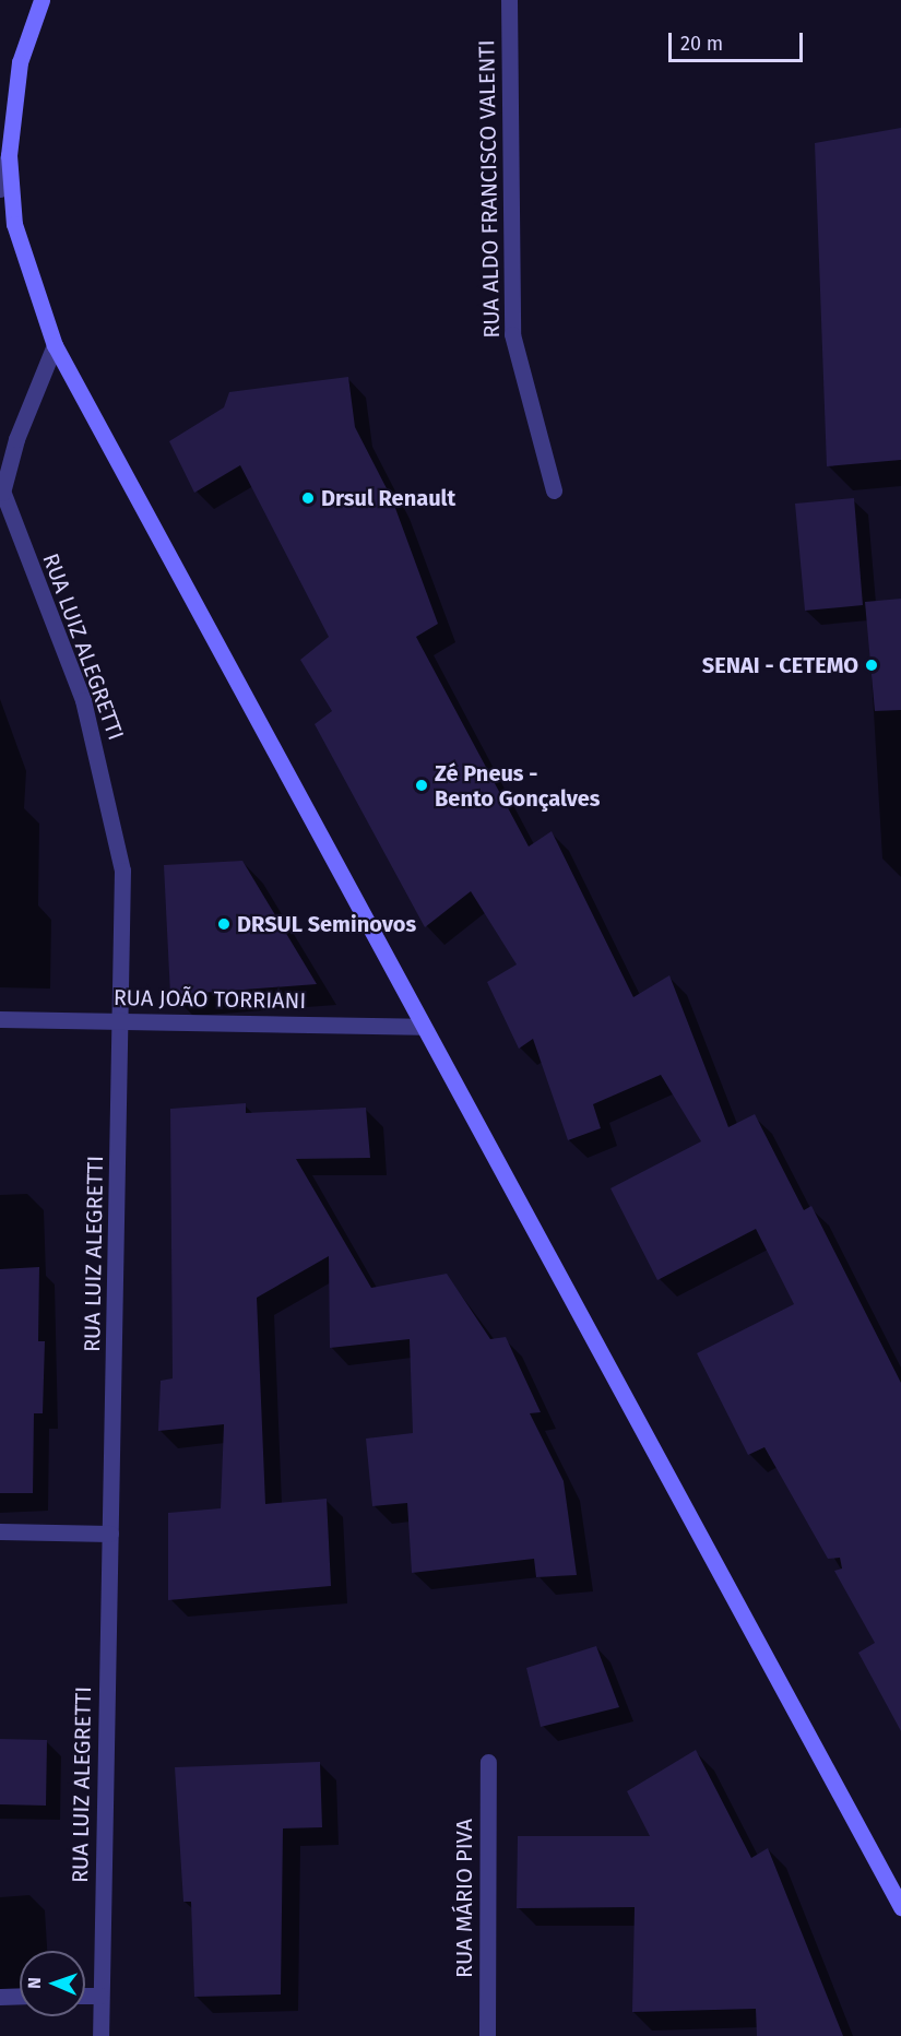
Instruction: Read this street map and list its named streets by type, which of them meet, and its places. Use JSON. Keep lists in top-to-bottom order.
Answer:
{
  "streets": {
    "street": [
      "RUA ALDO FRANCISCO VALENTI",
      "RUA LUIZ ALEGRETTI",
      "RUA JOÃO TORRIANI",
      "RUA MÁRIO PIVA"
    ]
  },
  "crossings": [
    ["RUA LUIZ ALEGRETTI", "RUA JOÃO TORRIANI"]
  ],
  "places": [
    "Drsul Renault",
    "SENAI - CETEMO",
    "Zé Pneus - Bento Gonçalves",
    "DRSUL Seminovos"
  ],
  "scale_bar": "20 m",
  "north": "left"
}
